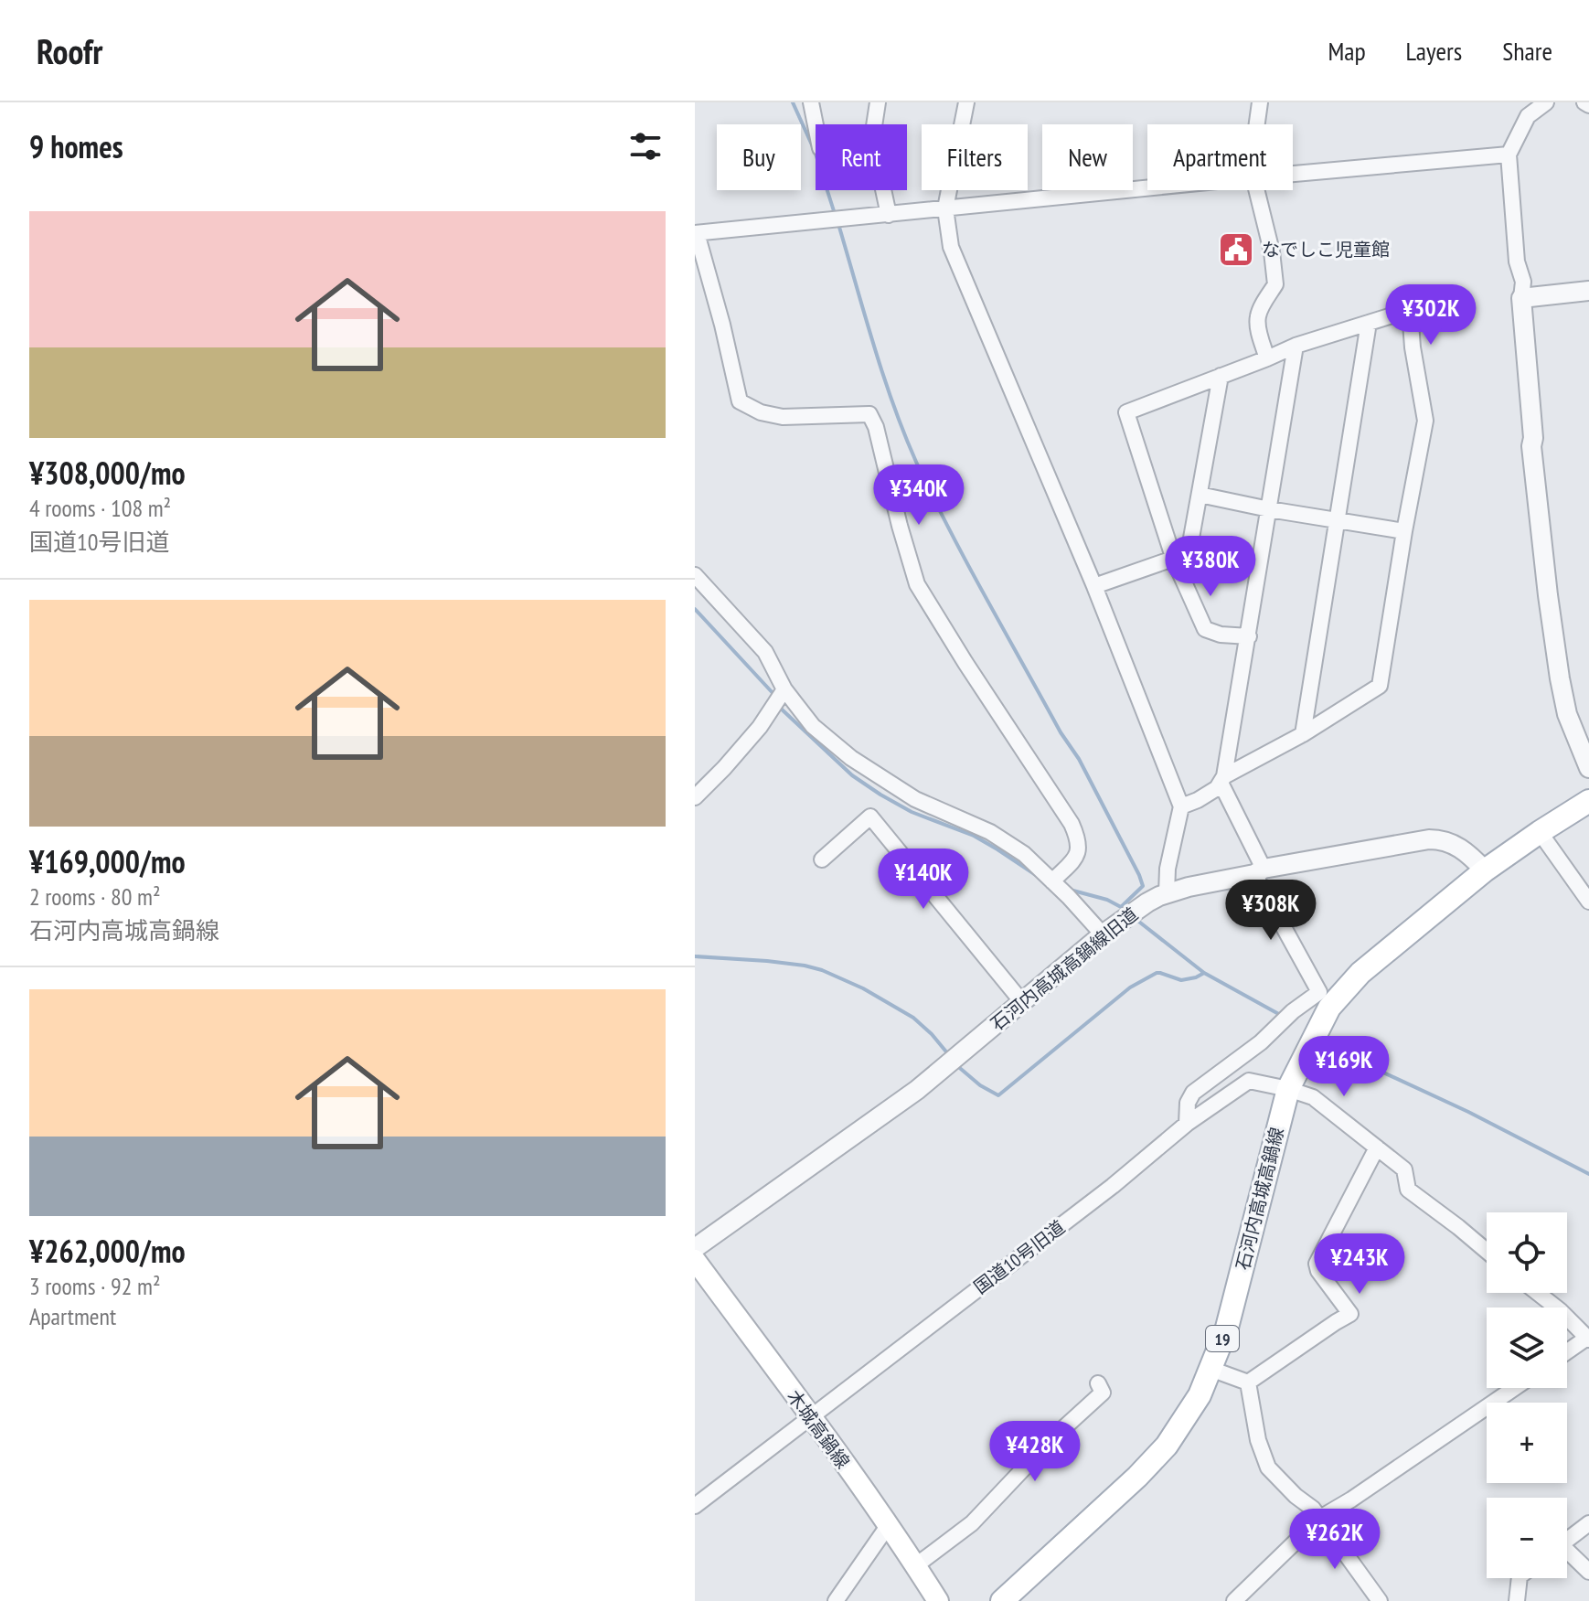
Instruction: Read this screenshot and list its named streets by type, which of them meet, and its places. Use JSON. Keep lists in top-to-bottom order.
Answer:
{
  "streets": {
    "main road": ["石河内高城高鍋線", "19", "木城高鍋線"],
    "street": ["石河内高城高鍋線旧道", "国道10号旧道"]
  },
  "crossings": [
    ["石河内高城高鍋線旧道", "石河内高城高鍋線"],
    ["石河内高城高鍋線", "国道10号旧道"],
    ["国道10号旧道", "木城高鍋線"]
  ],
  "places": {
    "public building": ["なでしこ児童館"]
  },
  "page": {
    "header": "Roofr",
    "nav": ["Map", "Layers", "Share"],
    "heading": "9 homes",
    "chip": [
      "Buy",
      "Rent",
      "Filters",
      "New",
      "Apartment"
    ],
    "list": [
      {
        "name": "¥308,000/mo",
        "note": "4 rooms · 108 m² · 国道10号旧道"
      },
      {
        "name": "¥169,000/mo",
        "note": "2 rooms · 80 m² · 石河内高城高鍋線"
      },
      {
        "name": "¥262,000/mo",
        "note": "3 rooms · 92 m² · Apartment"
      }
    ],
    "price": [
      "¥302K",
      "¥340K",
      "¥380K",
      "¥140K",
      "¥308K",
      "¥169K",
      "¥243K",
      "¥428K",
      "¥262K"
    ],
    "map_buttons": ["+", "−"]
  }
}
